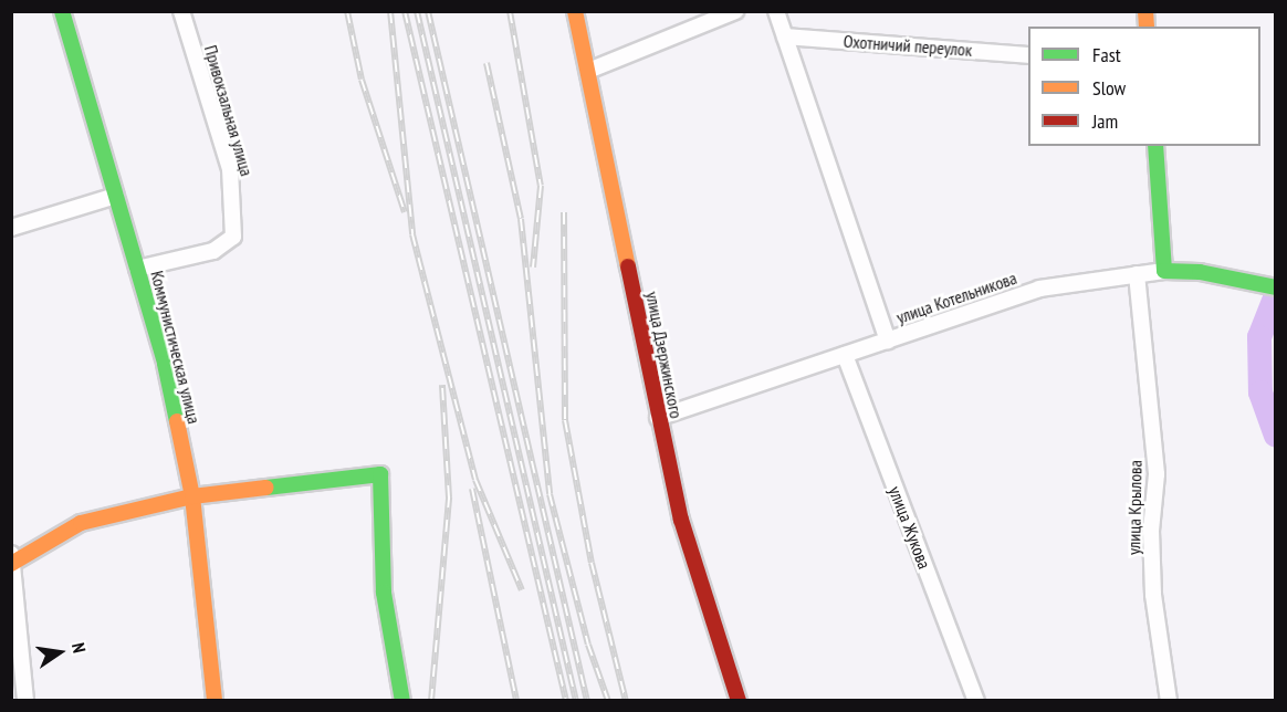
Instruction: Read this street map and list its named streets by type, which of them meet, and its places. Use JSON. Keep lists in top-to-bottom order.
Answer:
{
  "streets": {
    "street": [
      "Охотничий переулок",
      "Привокзальная улица",
      "улица Котельникова",
      "Коммунистическая улица",
      "улица Дзержинского",
      "улица Крылова",
      "улица Жукова"
    ]
  },
  "crossings": [
    ["Привокзальная улица", "Коммунистическая улица"],
    ["улица Котельникова", "улица Дзержинского"],
    ["улица Котельникова", "улица Крылова"],
    ["улица Котельникова", "улица Жукова"]
  ],
  "legend": ["Fast", "Slow", "Jam"],
  "north": "right"
}
